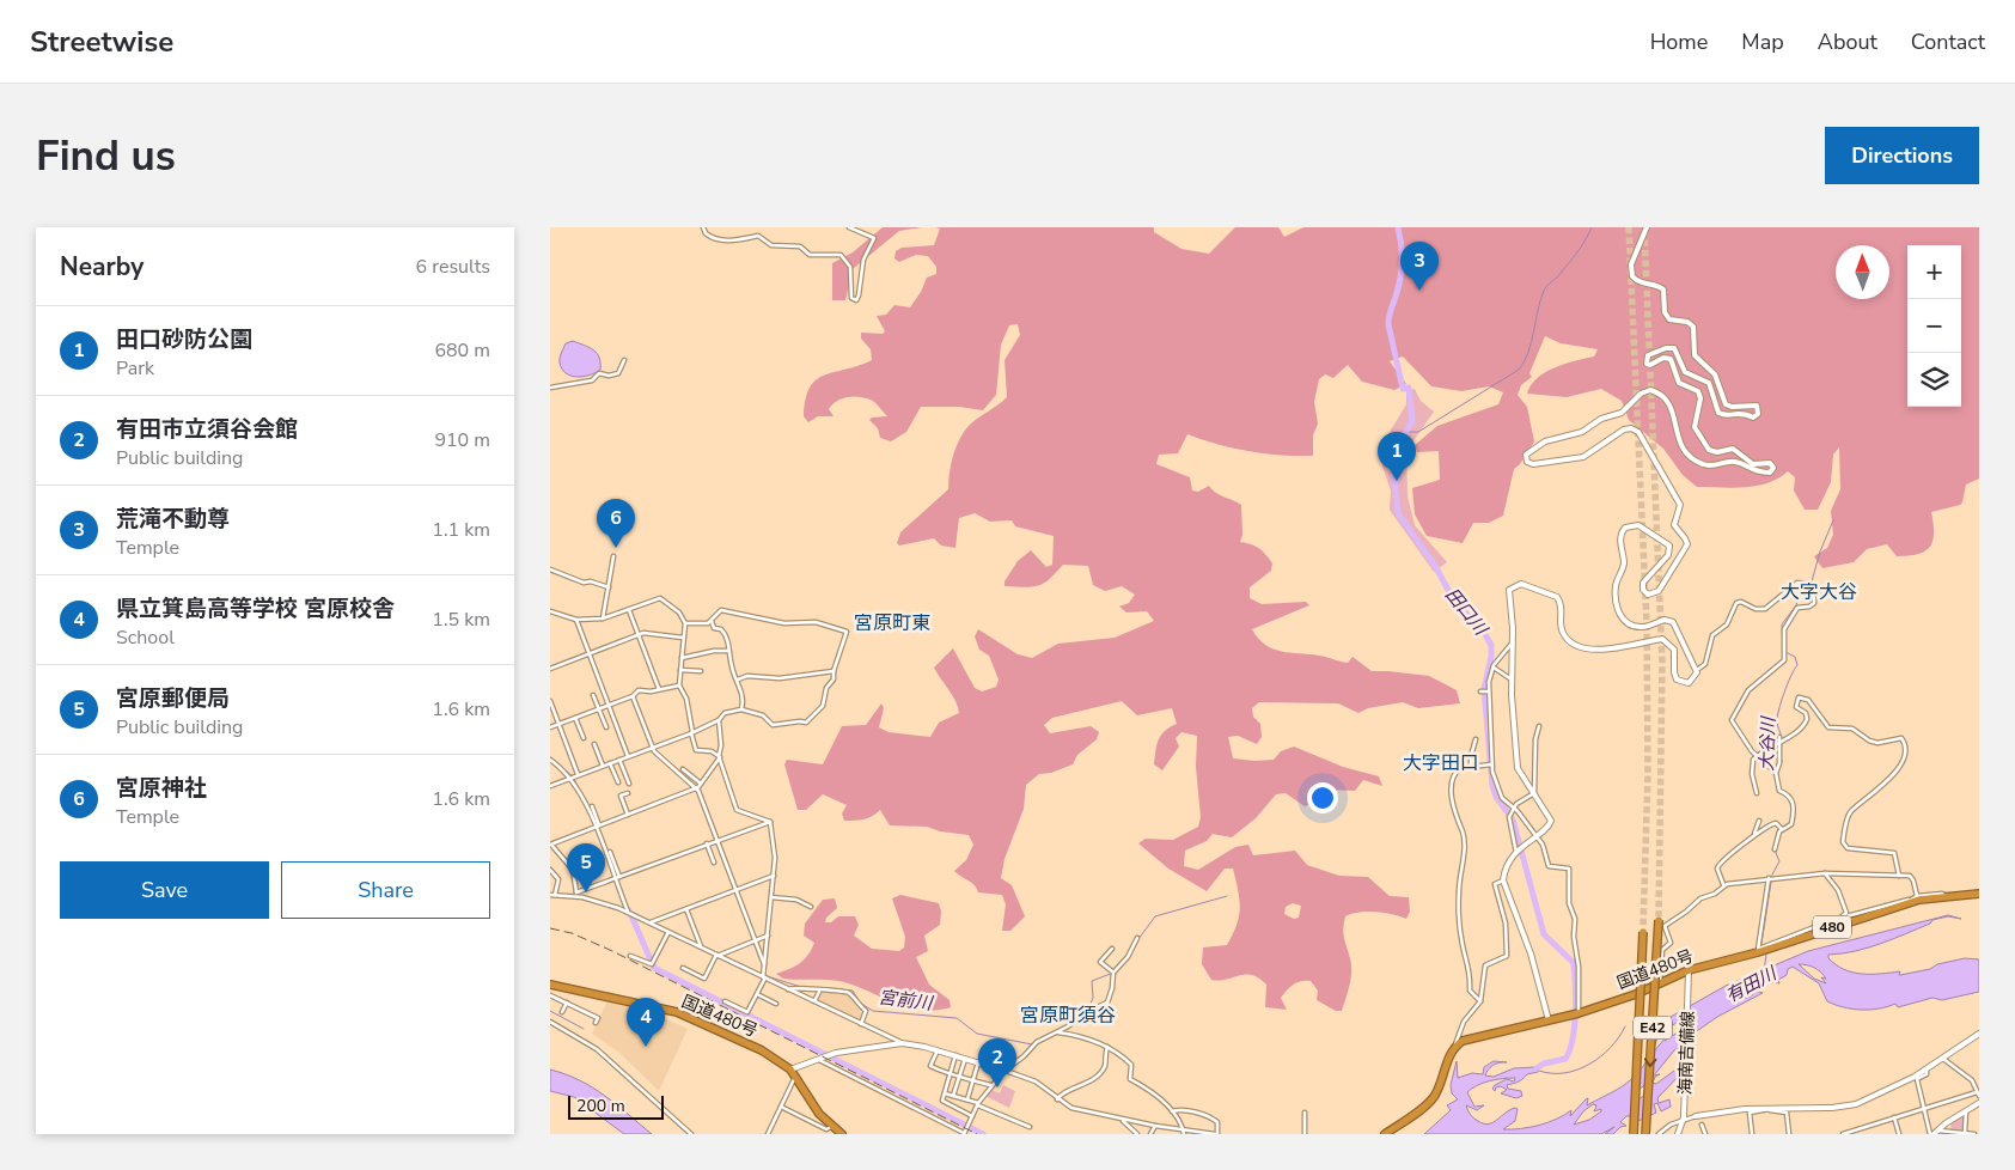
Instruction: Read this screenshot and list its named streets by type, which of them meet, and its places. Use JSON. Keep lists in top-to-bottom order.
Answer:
{
  "streets": {
    "highway": ["480", "国道480号", "E42"],
    "street": ["海南吉備線"]
  },
  "crossings": [
    ["国道480号", "海南吉備線"]
  ],
  "districts": [
    "大字大谷",
    "宮原町東",
    "大字田口",
    "宮原町須谷"
  ],
  "water": [
    "田口川",
    "大谷川",
    "有田川",
    "宮前川"
  ],
  "scale_bar": "200 m",
  "north": "top",
  "page": {
    "header": "Streetwise",
    "nav": [
      "Home",
      "Map",
      "About",
      "Contact"
    ],
    "buttons": [
      "Directions",
      ["Save", "Share"]
    ],
    "title": "Find us",
    "heading": ["Nearby", "6 results"],
    "pins": [
      "3",
      "1",
      "6",
      "5",
      "4",
      "2"
    ],
    "map_buttons": ["+", "−"],
    "list": [
      {
        "mark": "1",
        "name": "田口砂防公園",
        "note": "Park",
        "value": "680 m"
      },
      {
        "mark": "2",
        "name": "有田市立須谷会館",
        "note": "Public building",
        "value": "910 m"
      },
      {
        "mark": "3",
        "name": "荒滝不動尊",
        "note": "Temple",
        "value": "1.1 km"
      },
      {
        "mark": "4",
        "name": "県立箕島高等学校 宮原校舎",
        "note": "School",
        "value": "1.5 km"
      },
      {
        "mark": "5",
        "name": "宮原郵便局",
        "note": "Public building",
        "value": "1.6 km"
      },
      {
        "mark": "6",
        "name": "宮原神社",
        "note": "Temple",
        "value": "1.6 km"
      }
    ],
    "scale": "200 m"
  }
}
